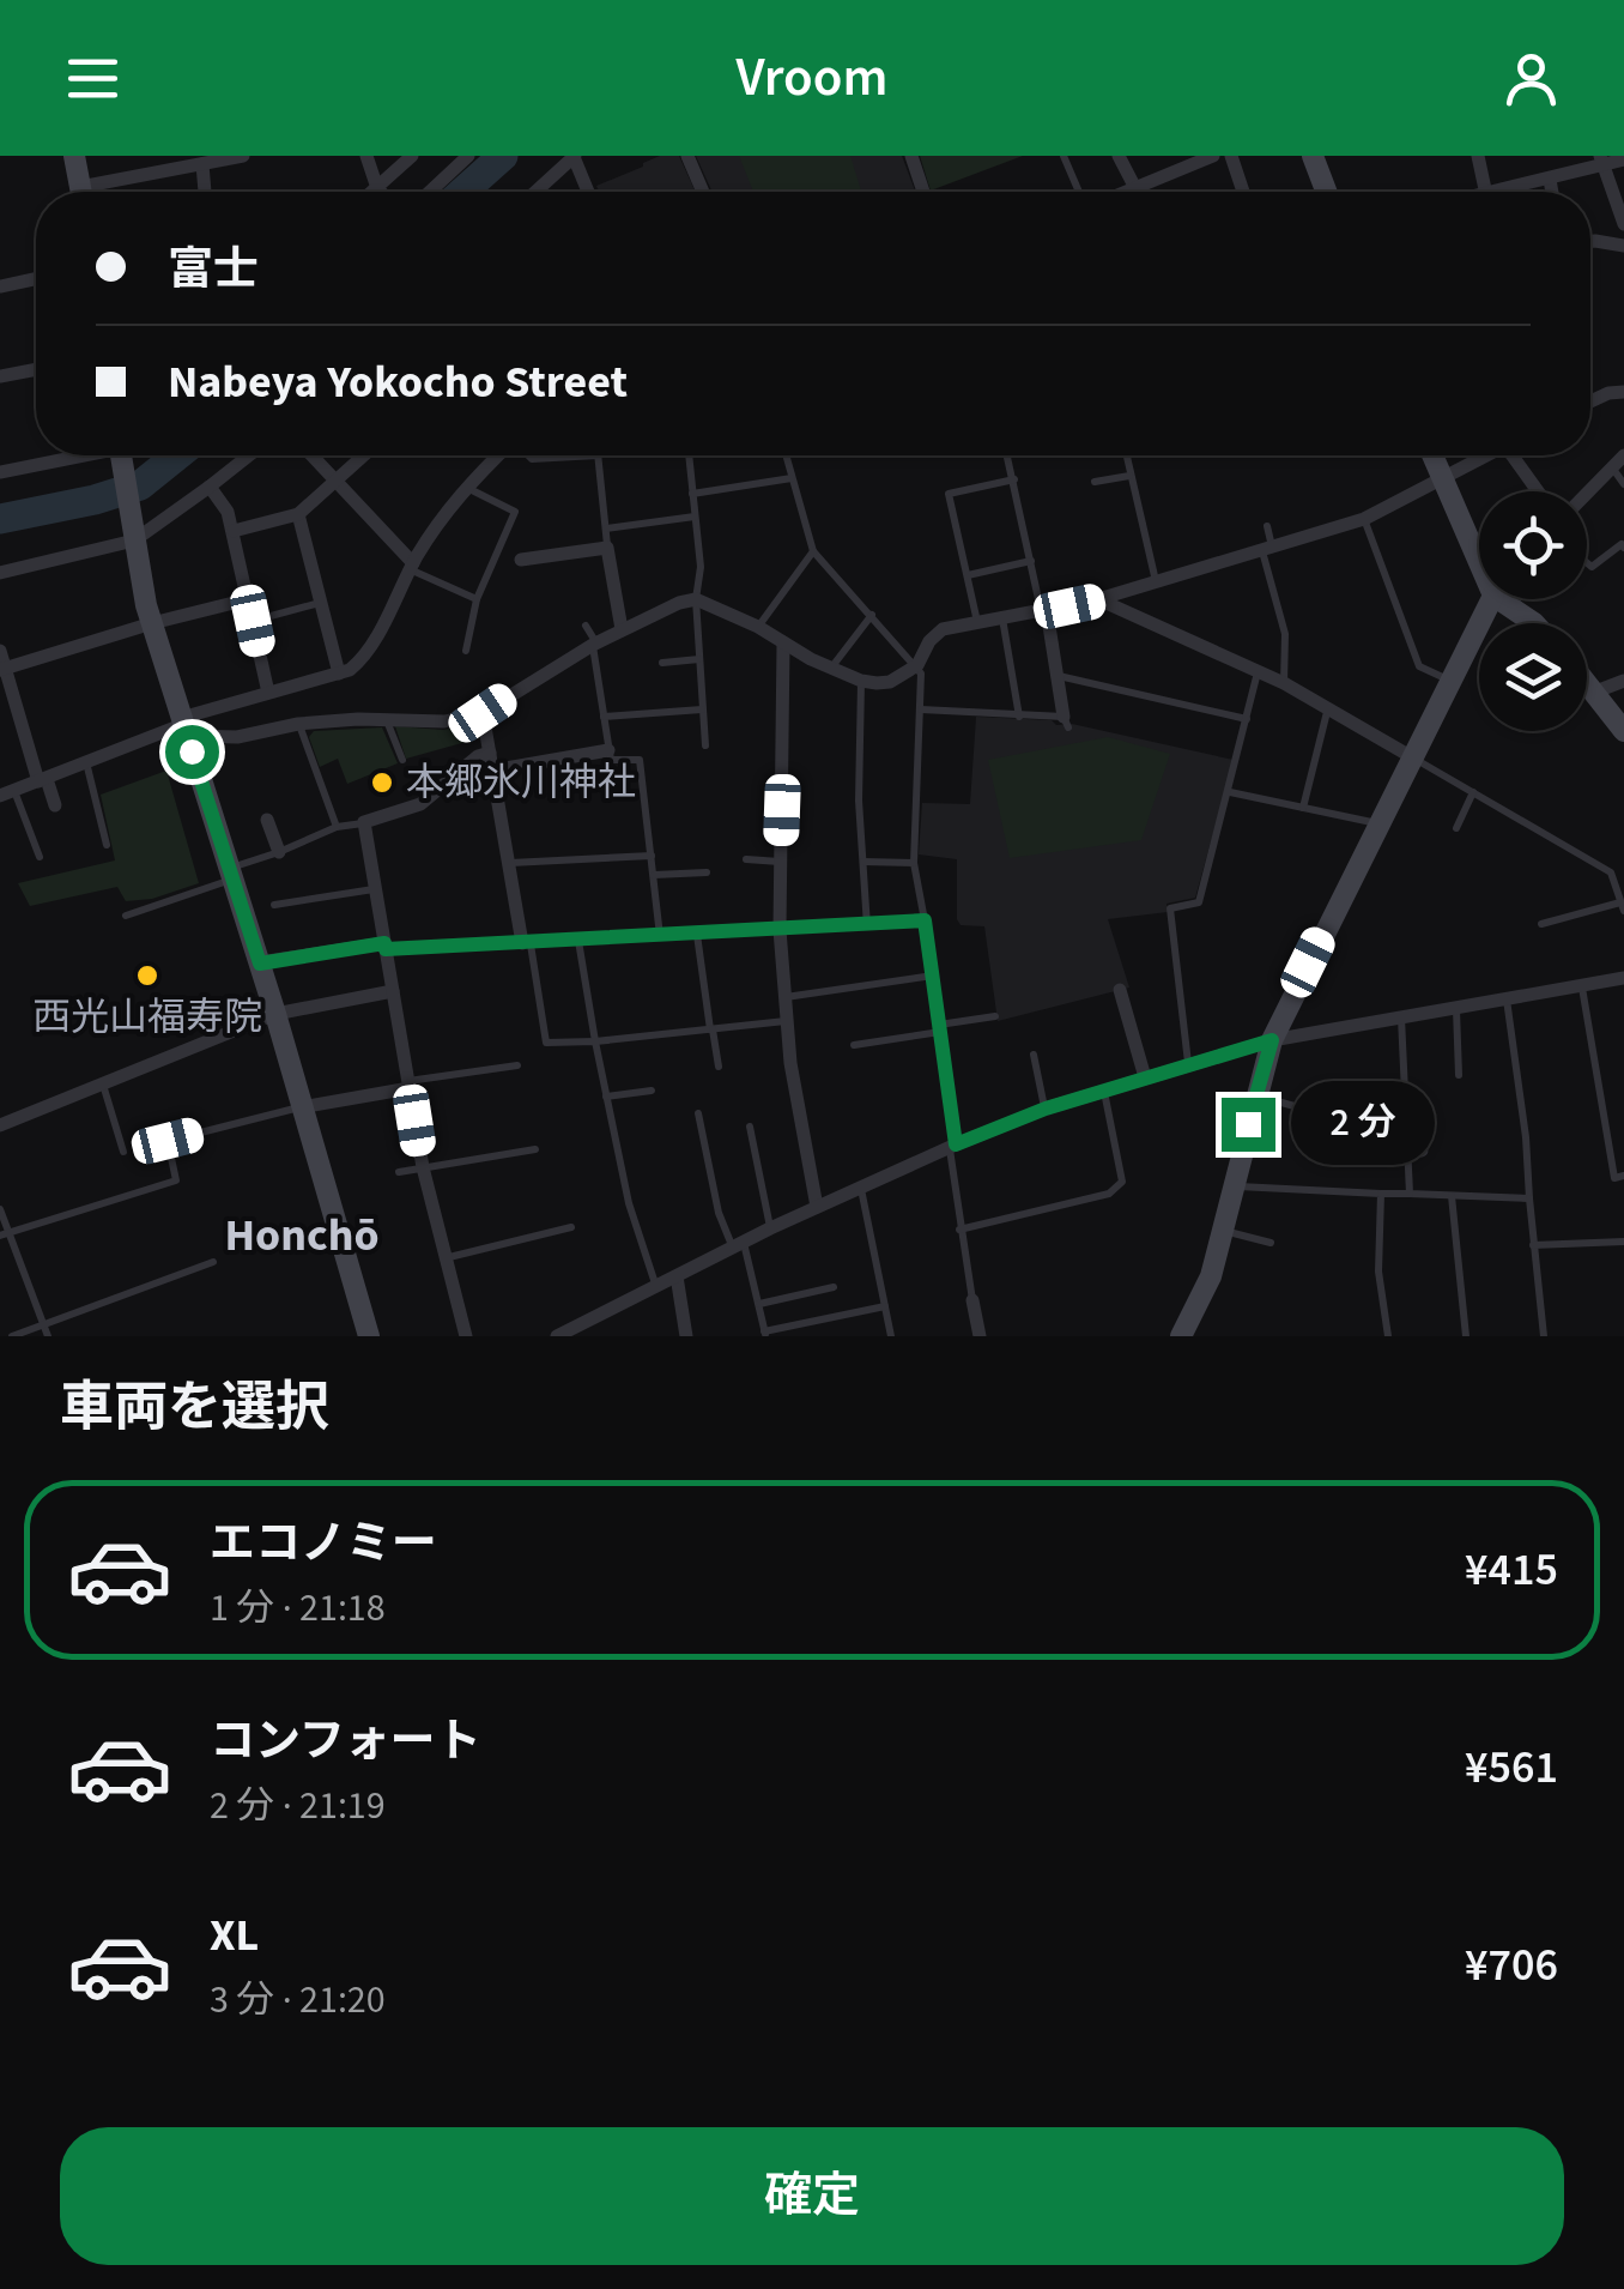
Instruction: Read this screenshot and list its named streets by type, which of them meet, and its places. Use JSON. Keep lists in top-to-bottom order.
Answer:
{
  "districts": ["Honchō"],
  "places": ["本郷氷川神社", "西光山福寿院"],
  "page": {
    "header": "Vroom",
    "banner": ["富士", "Nabeya Yokocho Street"],
    "bubble": "2 分",
    "heading": "車両を選択",
    "list": [
      {
        "name": "エコノミー",
        "note": "1 分 · 21:18",
        "value": "¥415"
      },
      {
        "name": "コンフォート",
        "note": "2 分 · 21:19",
        "value": "¥561"
      },
      {
        "name": "XL",
        "note": "3 分 · 21:20",
        "value": "¥706"
      }
    ],
    "buttons": "確定"
  }
}
